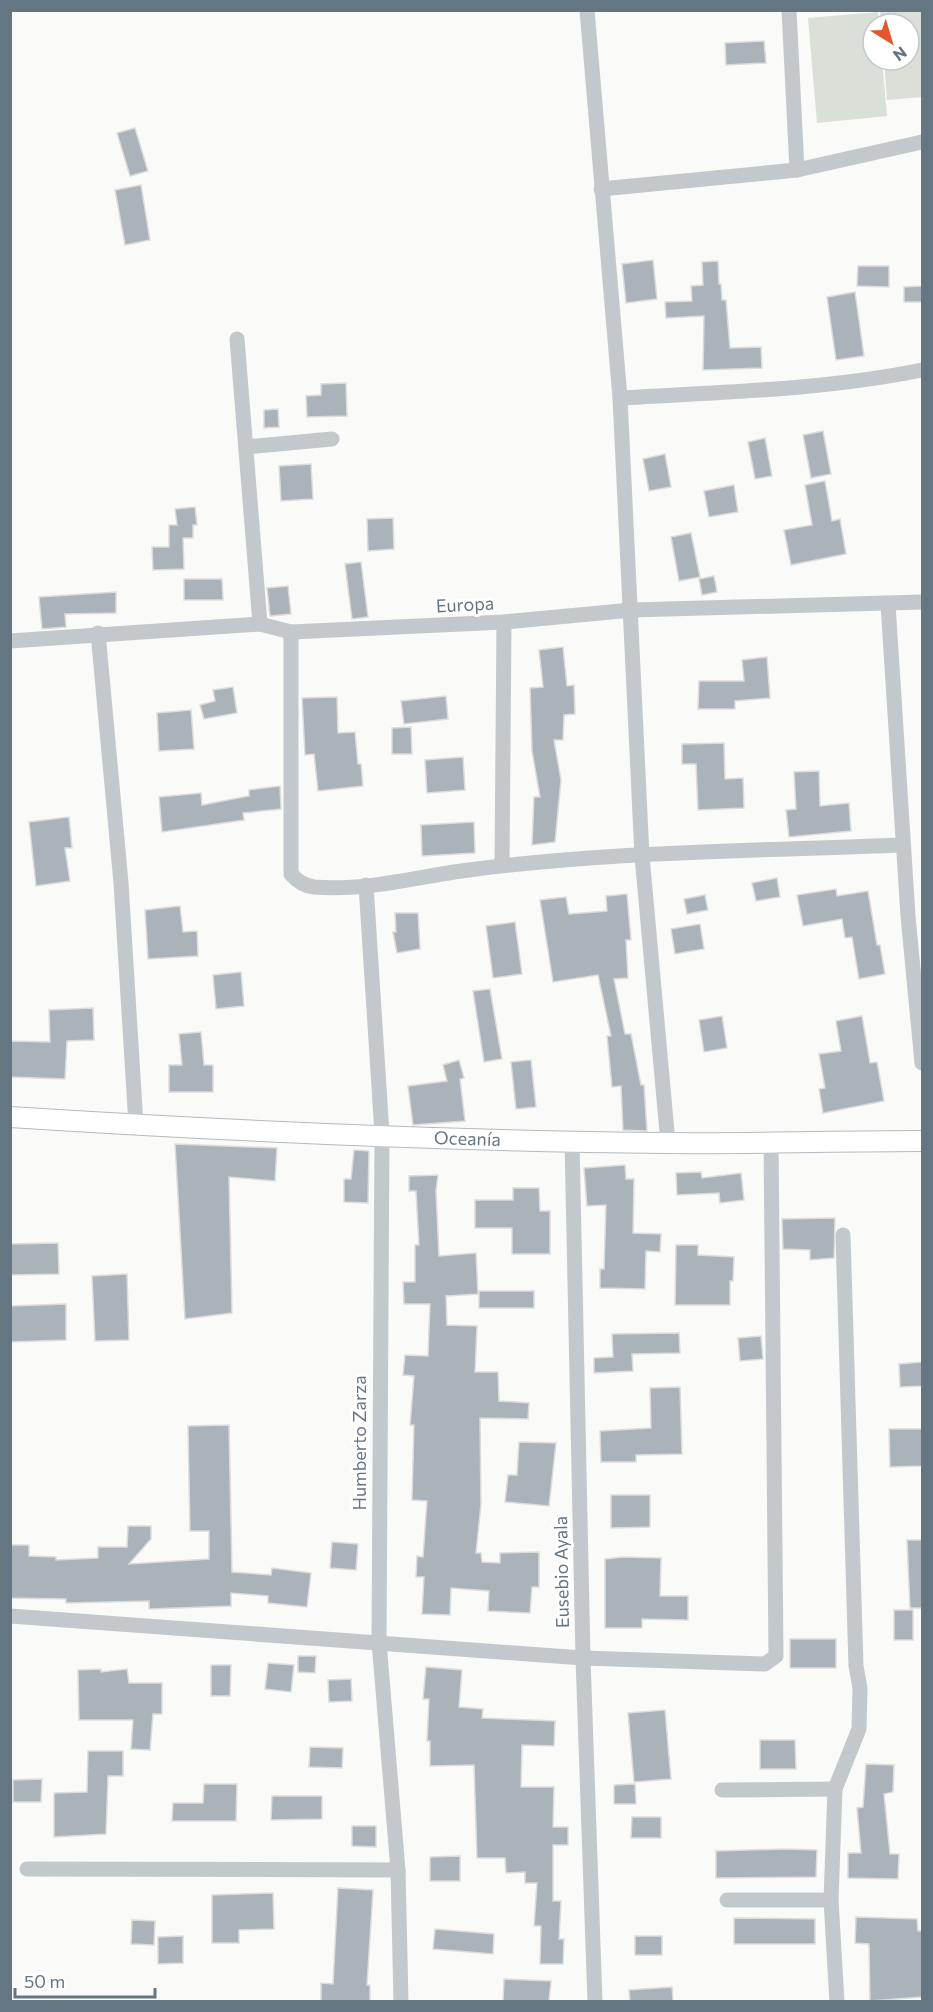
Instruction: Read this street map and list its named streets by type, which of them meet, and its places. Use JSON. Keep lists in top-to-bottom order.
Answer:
{
  "streets": {
    "street": [
      "Europa",
      "Oceanía",
      "Humberto Zarza",
      "Eusebio Ayala"
    ]
  },
  "crossings": [
    ["Oceanía", "Humberto Zarza"],
    ["Oceanía", "Eusebio Ayala"]
  ],
  "scale_bar": "50 m",
  "north": "bottom right"
}
